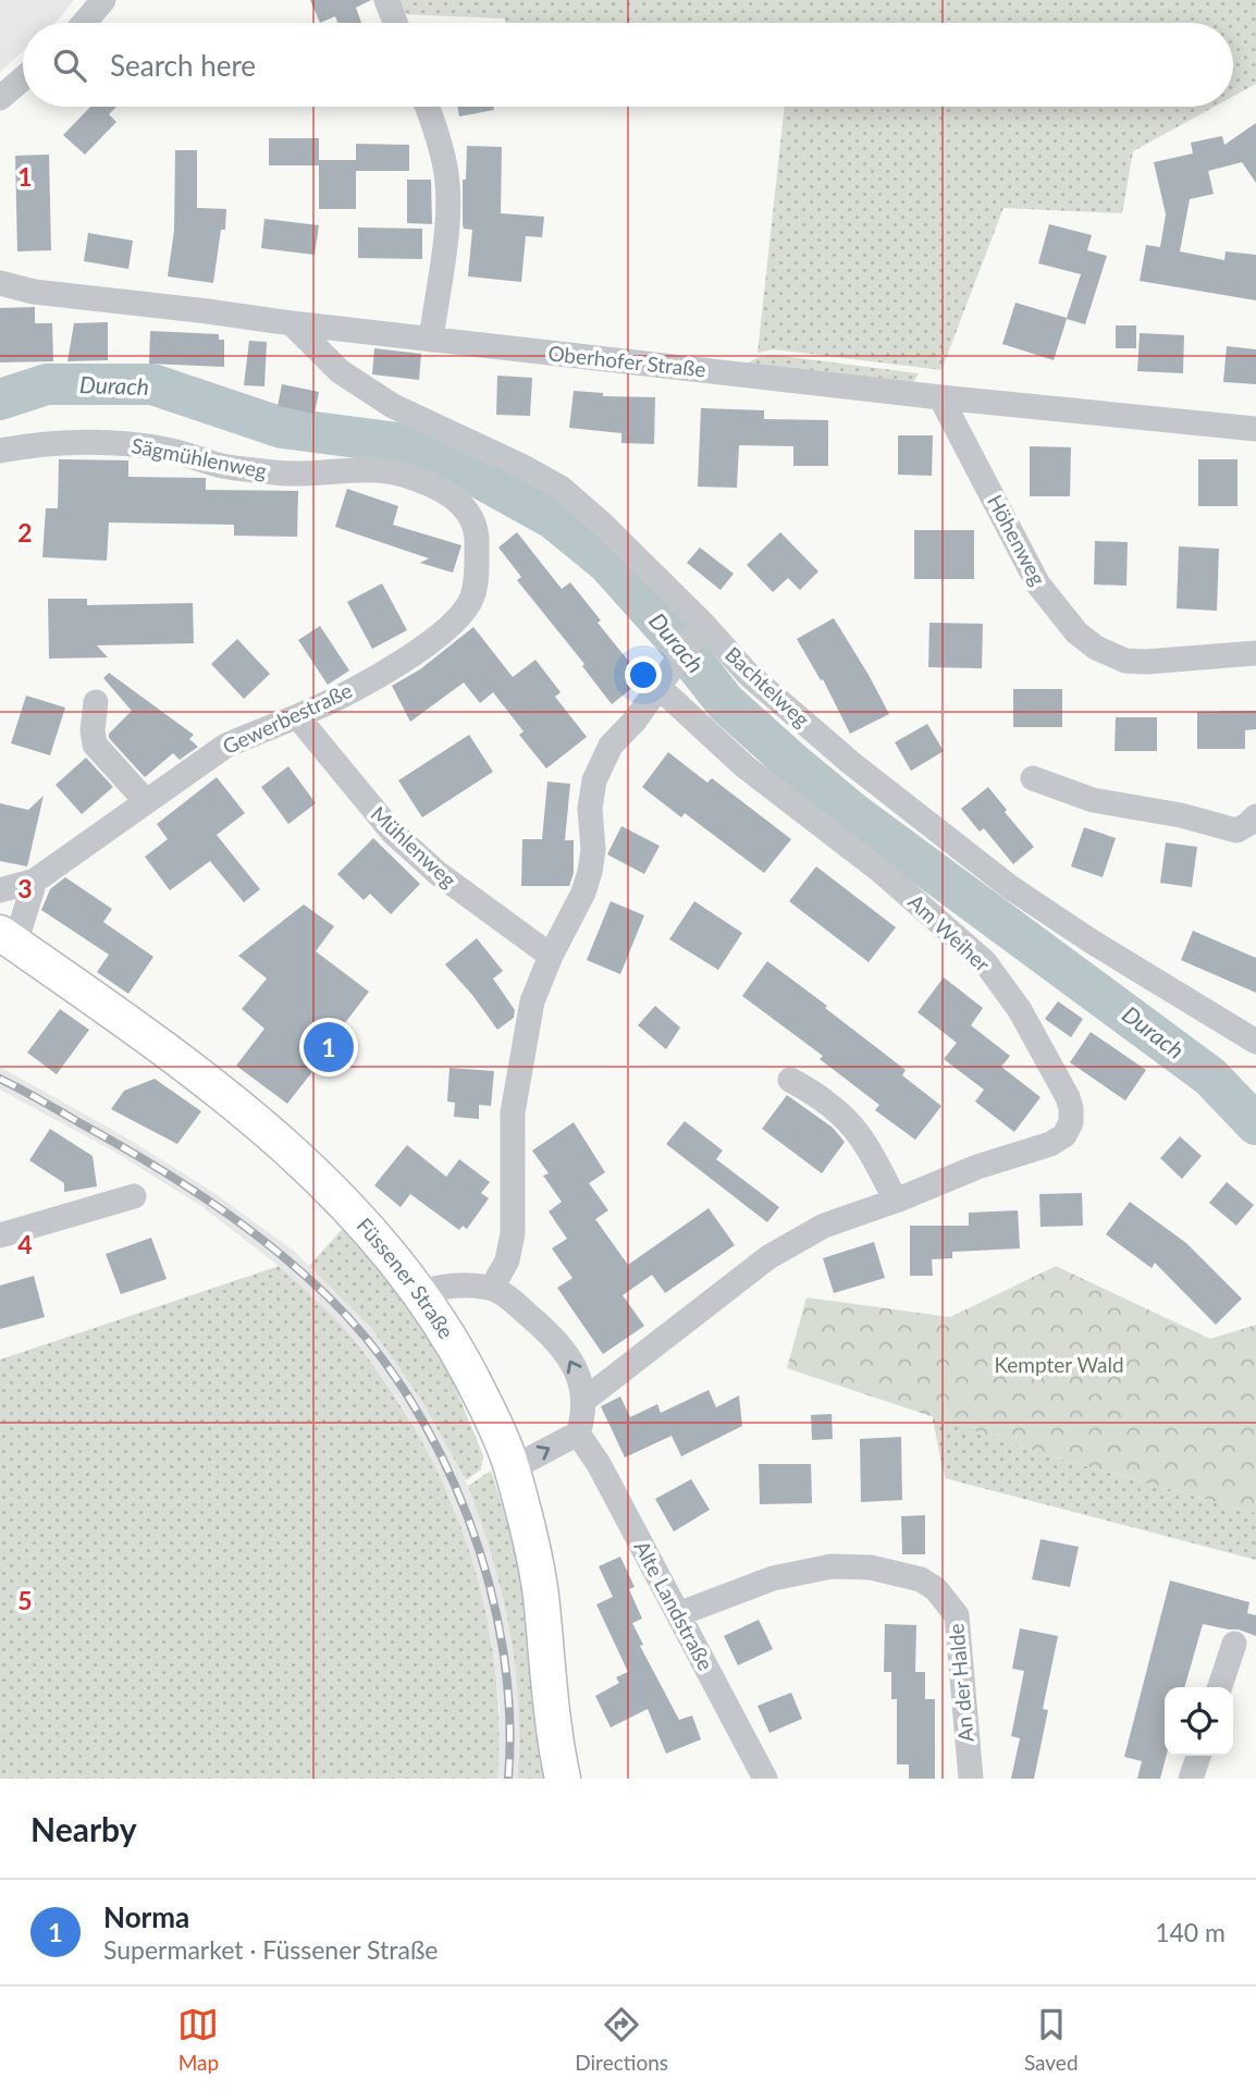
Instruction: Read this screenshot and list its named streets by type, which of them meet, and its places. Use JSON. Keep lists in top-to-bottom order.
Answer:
{
  "streets": {
    "main road": ["Füssener Straße"],
    "street": [
      "Oberhofer Straße",
      "Sägmühlenweg",
      "Höhenweg",
      "Bachtelweg",
      "Gewerbestraße",
      "Mühlenweg",
      "Am Weiher",
      "Alte Landstraße",
      "An der Halde"
    ]
  },
  "crossings": [
    ["Oberhofer Straße", "Höhenweg"],
    ["Oberhofer Straße", "Bachtelweg"],
    ["Sägmühlenweg", "Gewerbestraße"],
    ["Gewerbestraße", "Mühlenweg"],
    ["Alte Landstraße", "An der Halde"]
  ],
  "water": ["Durach"],
  "parks": ["Kempter Wald"],
  "page": {
    "search": "Search here",
    "pins": "1",
    "heading": "Nearby",
    "list": [
      {
        "mark": "1",
        "name": "Norma",
        "note": "Supermarket · Füssener Straße",
        "value": "140 m"
      }
    ],
    "nav": ["Map", "Directions", "Saved"]
  },
  "grid": {
    "rows": [
      "1",
      "2",
      "3",
      "4",
      "5"
    ]
  }
}
